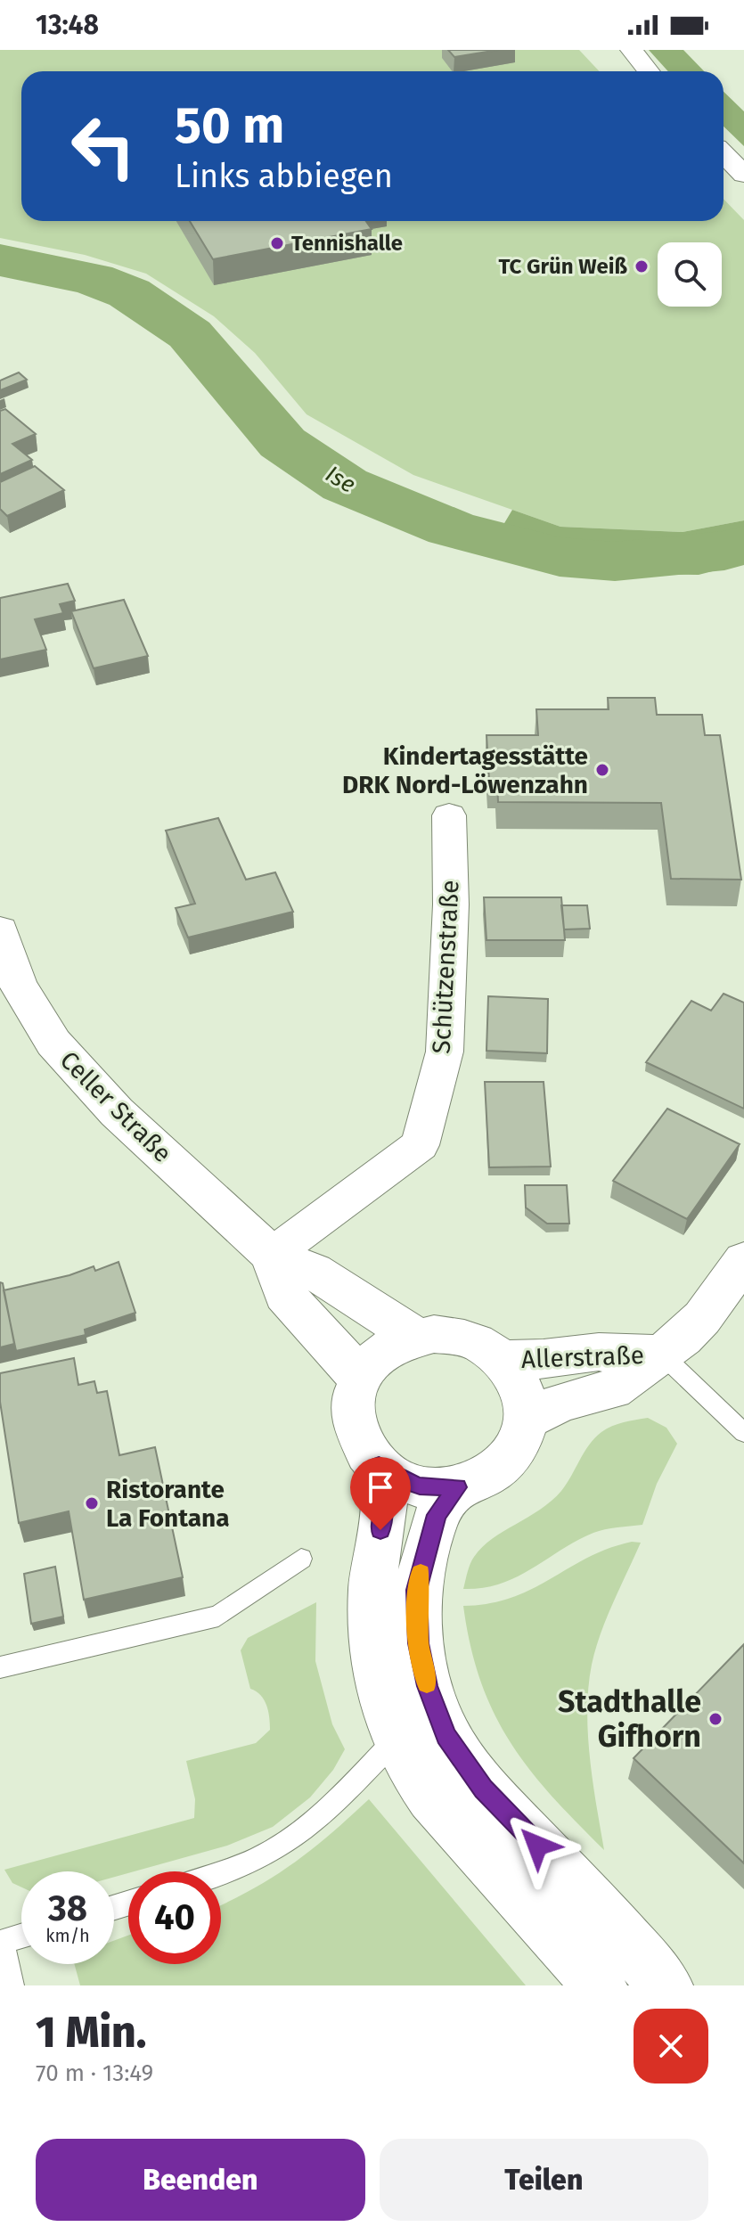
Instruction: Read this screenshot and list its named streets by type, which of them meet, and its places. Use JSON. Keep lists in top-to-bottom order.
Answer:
{
  "streets": {
    "street": ["Schützenstraße", "Celler Straße", "Allerstraße"]
  },
  "crossings": [
    ["Schützenstraße", "Celler Straße"],
    ["Celler Straße", "Allerstraße"]
  ],
  "water": ["Ise"],
  "places": [
    "Tennishalle",
    "TC Grün Weiß",
    "Kindertagesstätte DRK Nord-Löwenzahn",
    "Ristorante La Fontana",
    "Stadthalle Gifhorn"
  ],
  "page": {
    "status": "13:48",
    "turn": ["50 m", "Links abbiegen"],
    "speed": "38 km/h",
    "limit": "40",
    "heading": ["1 Min.", "70 m · 13:49"],
    "buttons": ["Beenden", "Teilen"]
  }
}
